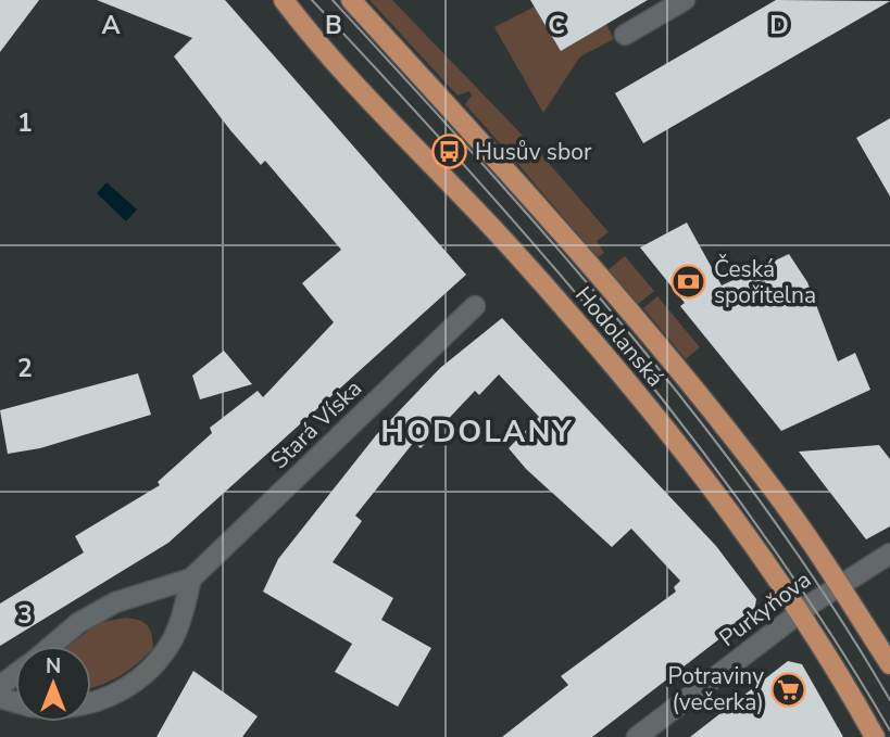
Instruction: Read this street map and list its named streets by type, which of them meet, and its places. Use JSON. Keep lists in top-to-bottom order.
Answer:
{
  "streets": {
    "main road": ["Hodolanská"],
    "street": ["Stará Víska", "Purkyňova"]
  },
  "crossings": [
    ["Hodolanská", "Purkyňova"]
  ],
  "districts": ["HODOLANY"],
  "places": {
    "bus stop": ["Husův sbor"],
    "bank": ["Česká spořitelna"],
    "supermarket": ["Potraviny (večerka)"]
  },
  "north": "top",
  "grid": {
    "columns": [
      "A",
      "B",
      "C",
      "D"
    ],
    "rows": ["1", "2", "3"]
  }
}
